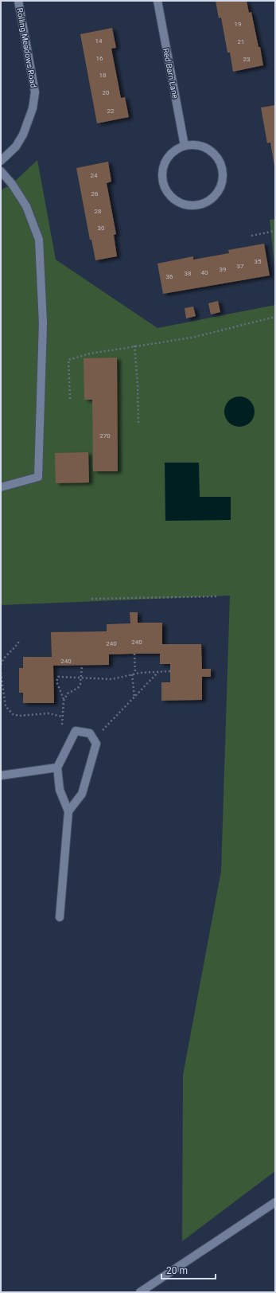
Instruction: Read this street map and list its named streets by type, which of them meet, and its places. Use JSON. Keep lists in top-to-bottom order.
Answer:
{
  "streets": {
    "street": ["Rolling Meadows Road", "Red Barn Lane"]
  },
  "house_numbers": [
    "19",
    "14",
    "21",
    "16",
    "23",
    "18",
    "20",
    "22",
    "24",
    "26",
    "28",
    "30",
    "35",
    "37",
    "39",
    "40",
    "38",
    "36",
    "270",
    "240",
    "240",
    "240"
  ],
  "scale_bar": "20 m"
}
